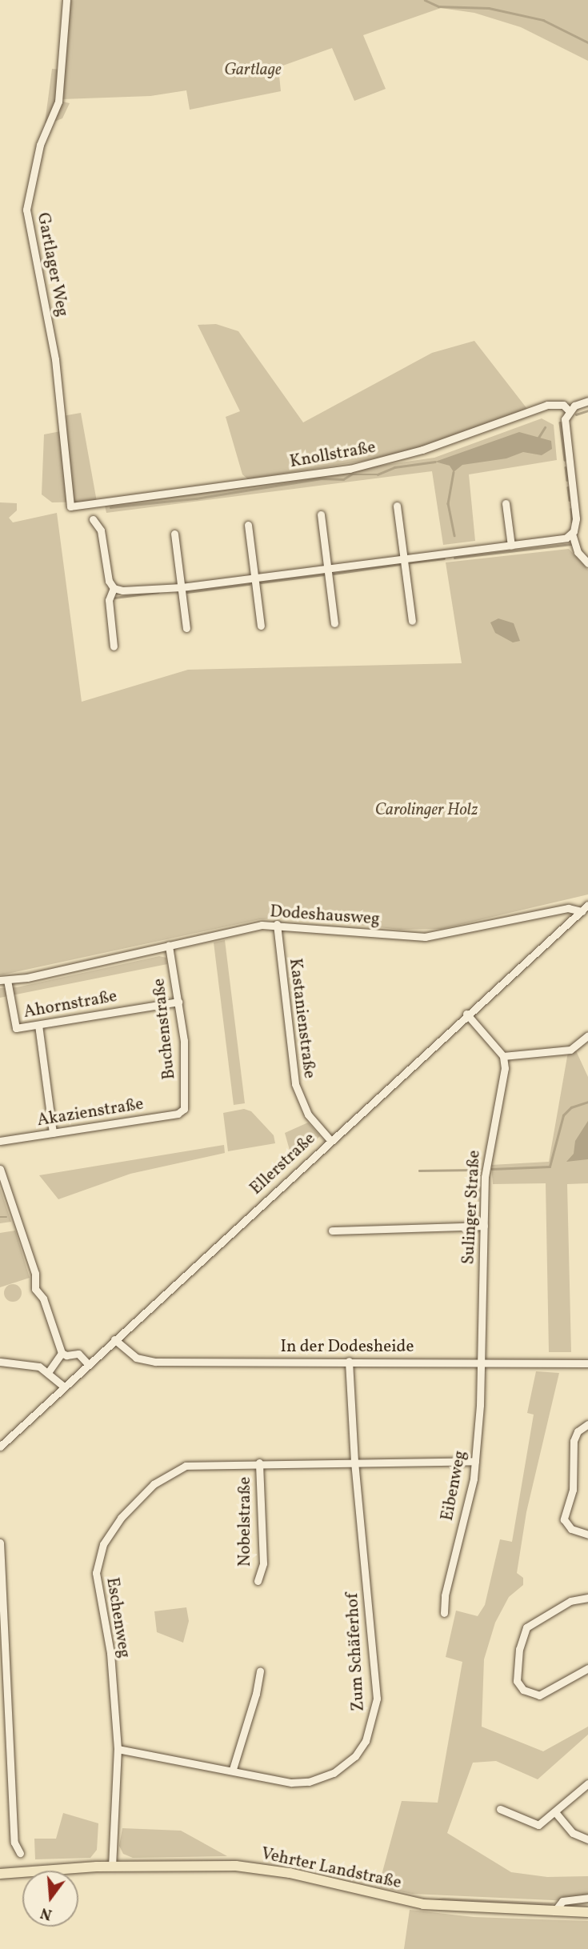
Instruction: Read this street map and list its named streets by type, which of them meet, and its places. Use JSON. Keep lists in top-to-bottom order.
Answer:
{
  "streets": {
    "main road": ["Vehrter Landstraße"],
    "street": [
      "Gartlager Weg",
      "Knollstraße",
      "Dodeshausweg",
      "Ahornstraße",
      "Kastanienstraße",
      "Buchenstraße",
      "Akazienstraße",
      "Ellerstraße",
      "Sulinger Straße",
      "In der Dodesheide",
      "Eibenweg",
      "Nobelstraße",
      "Eschenweg",
      "Zum Schäferhof"
    ]
  },
  "crossings": [
    ["Gartlager Weg", "Knollstraße"],
    ["Dodeshausweg", "Ahornstraße"],
    ["Dodeshausweg", "Kastanienstraße"],
    ["Dodeshausweg", "Buchenstraße"],
    ["Dodeshausweg", "Ellerstraße"],
    ["Ahornstraße", "Buchenstraße"],
    ["Kastanienstraße", "Ellerstraße"],
    ["Buchenstraße", "Akazienstraße"],
    ["Ellerstraße", "In der Dodesheide"],
    ["Sulinger Straße", "In der Dodesheide"],
    ["Sulinger Straße", "Eibenweg"],
    ["In der Dodesheide", "Eibenweg"],
    ["In der Dodesheide", "Zum Schäferhof"],
    ["Eibenweg", "Eschenweg"],
    ["Nobelstraße", "Eschenweg"],
    ["Eschenweg", "Zum Schäferhof"],
    ["Eschenweg", "Vehrter Landstraße"]
  ],
  "parks": ["Gartlage", "Carolinger Holz"],
  "north": "bottom"
}
